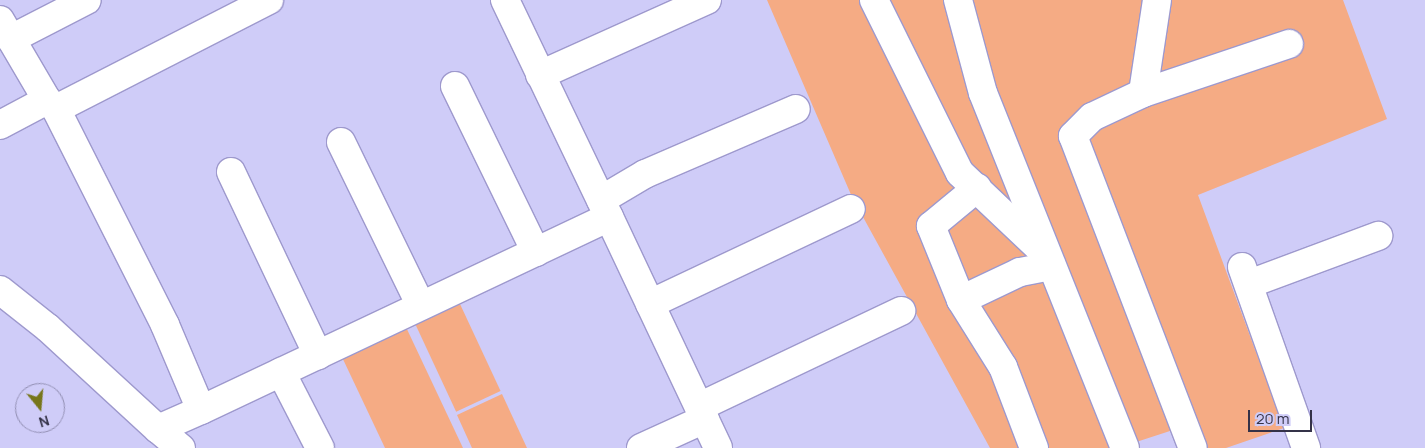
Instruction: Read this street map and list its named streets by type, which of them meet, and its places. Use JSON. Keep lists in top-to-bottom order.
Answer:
{
  "scale_bar": "20 m",
  "north": "bottom"
}
